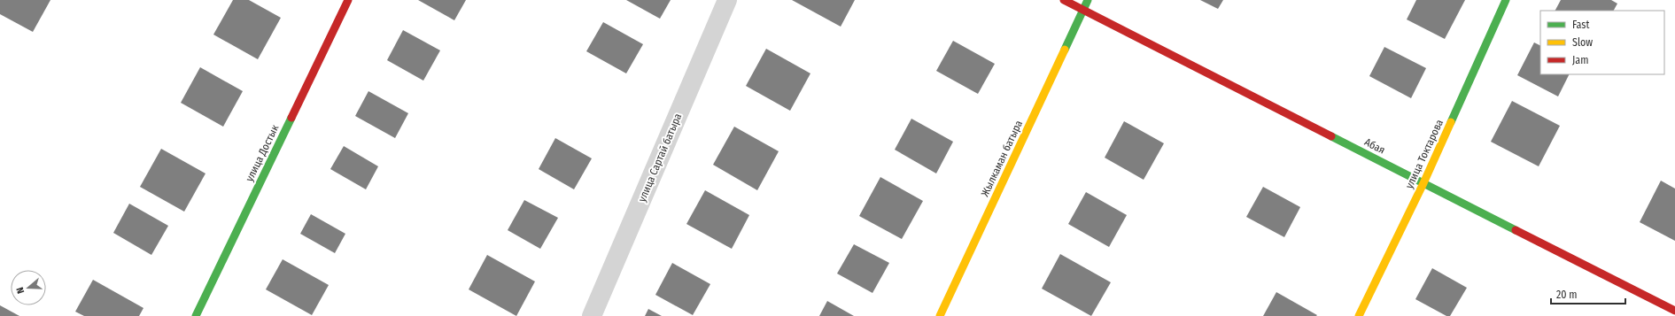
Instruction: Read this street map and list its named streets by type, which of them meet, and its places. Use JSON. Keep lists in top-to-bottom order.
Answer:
{
  "streets": {
    "street": [
      "Абая",
      "улица Достык",
      "улица Токтарова",
      "улица Сартай батыра",
      "Жылкаман батыра"
    ]
  },
  "crossings": [
    ["Абая", "улица Токтарова"],
    ["Абая", "Жылкаман батыра"]
  ],
  "legend": ["Fast", "Slow", "Jam"],
  "scale_bar": "20 m",
  "north": "left"
}
